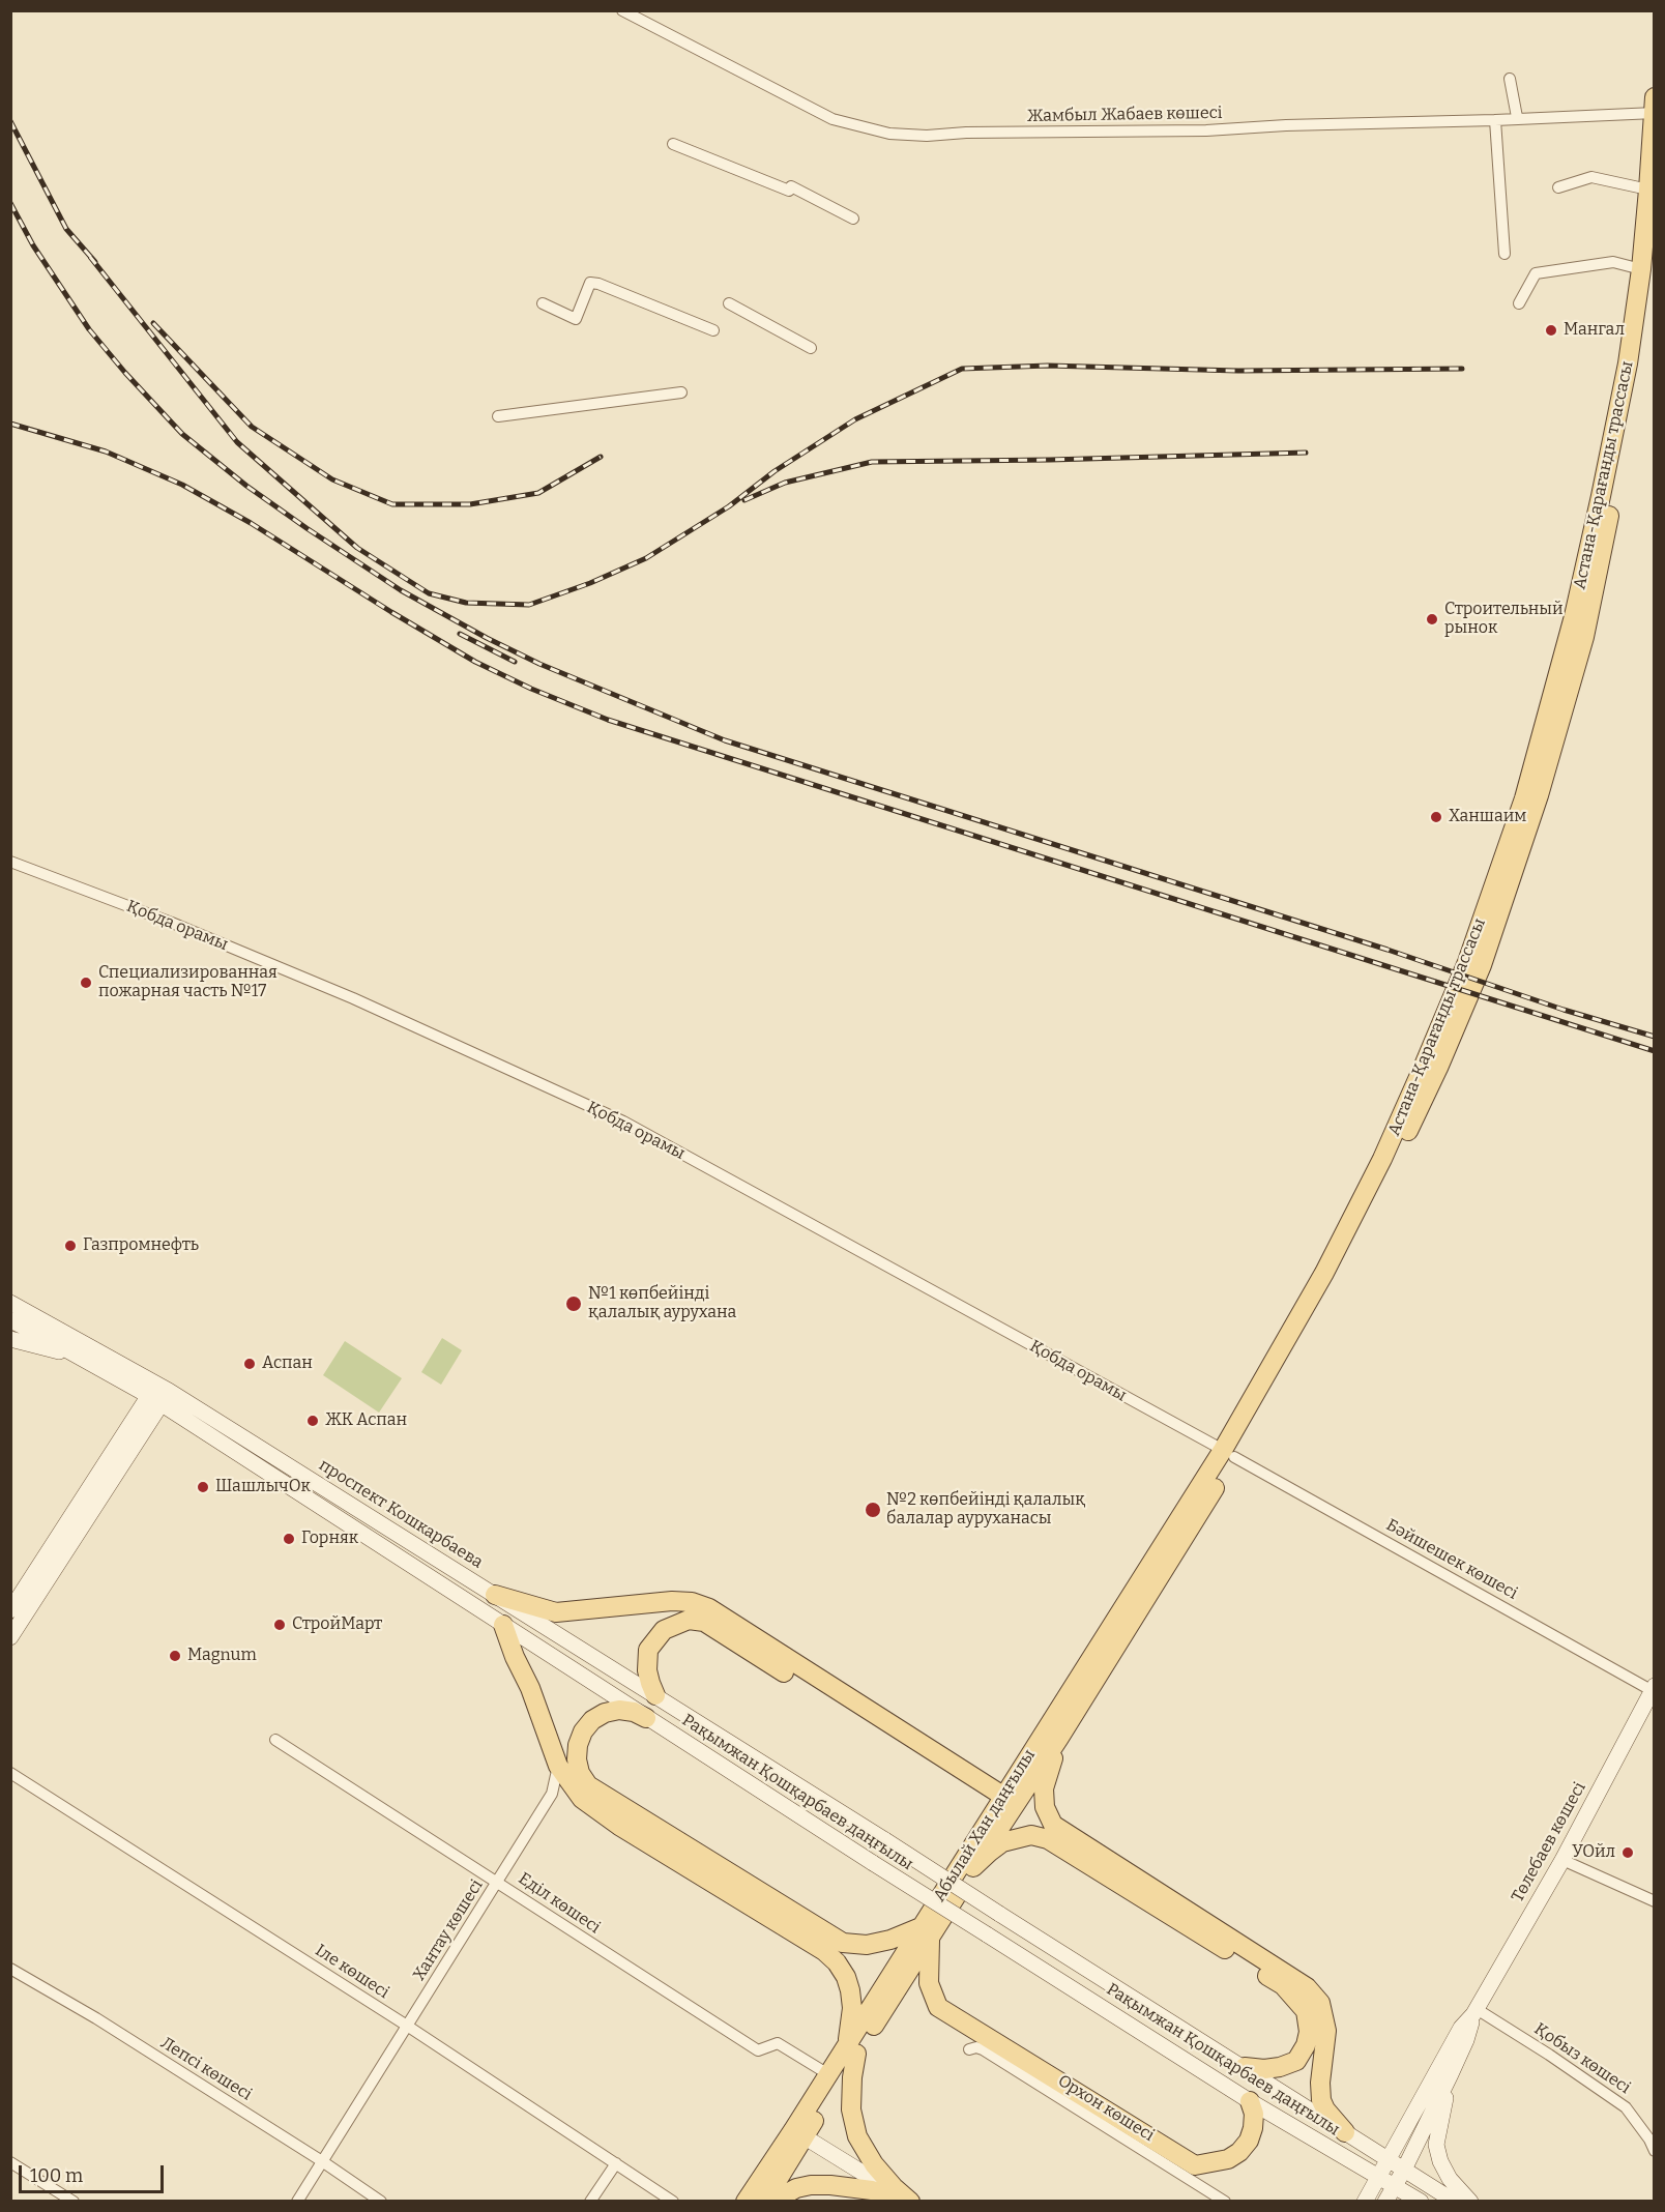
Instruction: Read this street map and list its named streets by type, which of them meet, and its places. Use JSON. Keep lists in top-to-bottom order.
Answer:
{
  "streets": {
    "main road": [
      "Астана-Қарағанды трассасы",
      "проспект Кошкарбаева",
      "Рақымжан Қошқарбаев даңғылы",
      "Абылай Хан даңғылы",
      "Төлебаев көшесі"
    ],
    "street": [
      "Жамбыл Жабаев көшесі",
      "Қобда орамы",
      "Бәйшешек көшесі",
      "Еділ көшесі",
      "Хантау көшесі",
      "Іле көшесі",
      "Қобыз көшесі",
      "Лепсі көшесі",
      "Орхон көшесі"
    ]
  },
  "crossings": [
    ["Жамбыл Жабаев көшесі", "Астана-Қарағанды трассасы"],
    ["Астана-Қарағанды трассасы", "Қобда орамы"],
    ["Астана-Қарағанды трассасы", "Бәйшешек көшесі"],
    ["Астана-Қарағанды трассасы", "Абылай Хан даңғылы"],
    ["Қобда орамы", "Бәйшешек көшесі"],
    ["Қобда орамы", "Абылай Хан даңғылы"],
    ["проспект Кошкарбаева", "Рақымжан Қошқарбаев даңғылы"],
    ["Бәйшешек көшесі", "Абылай Хан даңғылы"],
    ["Бәйшешек көшесі", "Төлебаев көшесі"],
    ["Рақымжан Қошқарбаев даңғылы", "Төлебаев көшесі"],
    ["Абылай Хан даңғылы", "Еділ көшесі"],
    ["Төлебаев көшесі", "Қобыз көшесі"],
    ["Еділ көшесі", "Хантау көшесі"],
    ["Хантау көшесі", "Іле көшесі"],
    ["Хантау көшесі", "Лепсі көшесі"]
  ],
  "places": [
    "Мангал",
    "Строительный рынок",
    "Ханшаим",
    "Специализированная пожарная часть №17",
    "Газпромнефть",
    "№1 көпбейінді қалалық аурухана",
    "Аспан",
    "ЖК Аспан",
    "ШашлычОк",
    "№2 көпбейінді қалалық балалар ауруханасы",
    "Горняк",
    "СтройМарт",
    "Magnum",
    "УОйл"
  ],
  "scale_bar": "100 m"
}
